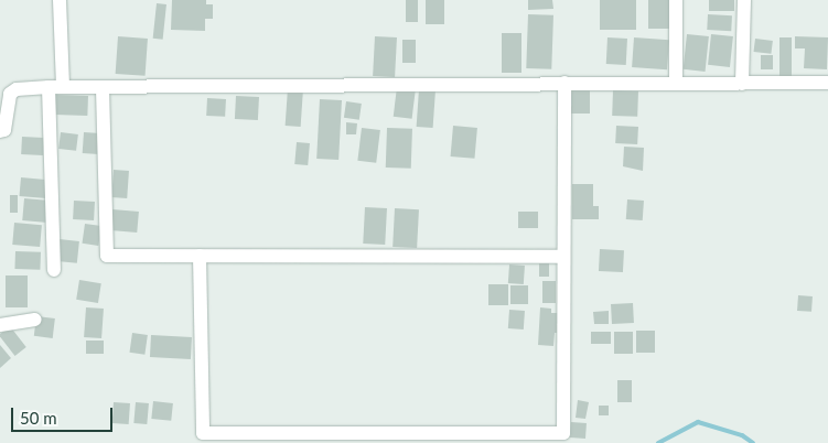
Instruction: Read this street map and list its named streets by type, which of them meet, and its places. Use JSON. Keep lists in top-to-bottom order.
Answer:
{
  "scale_bar": "50 m"
}
